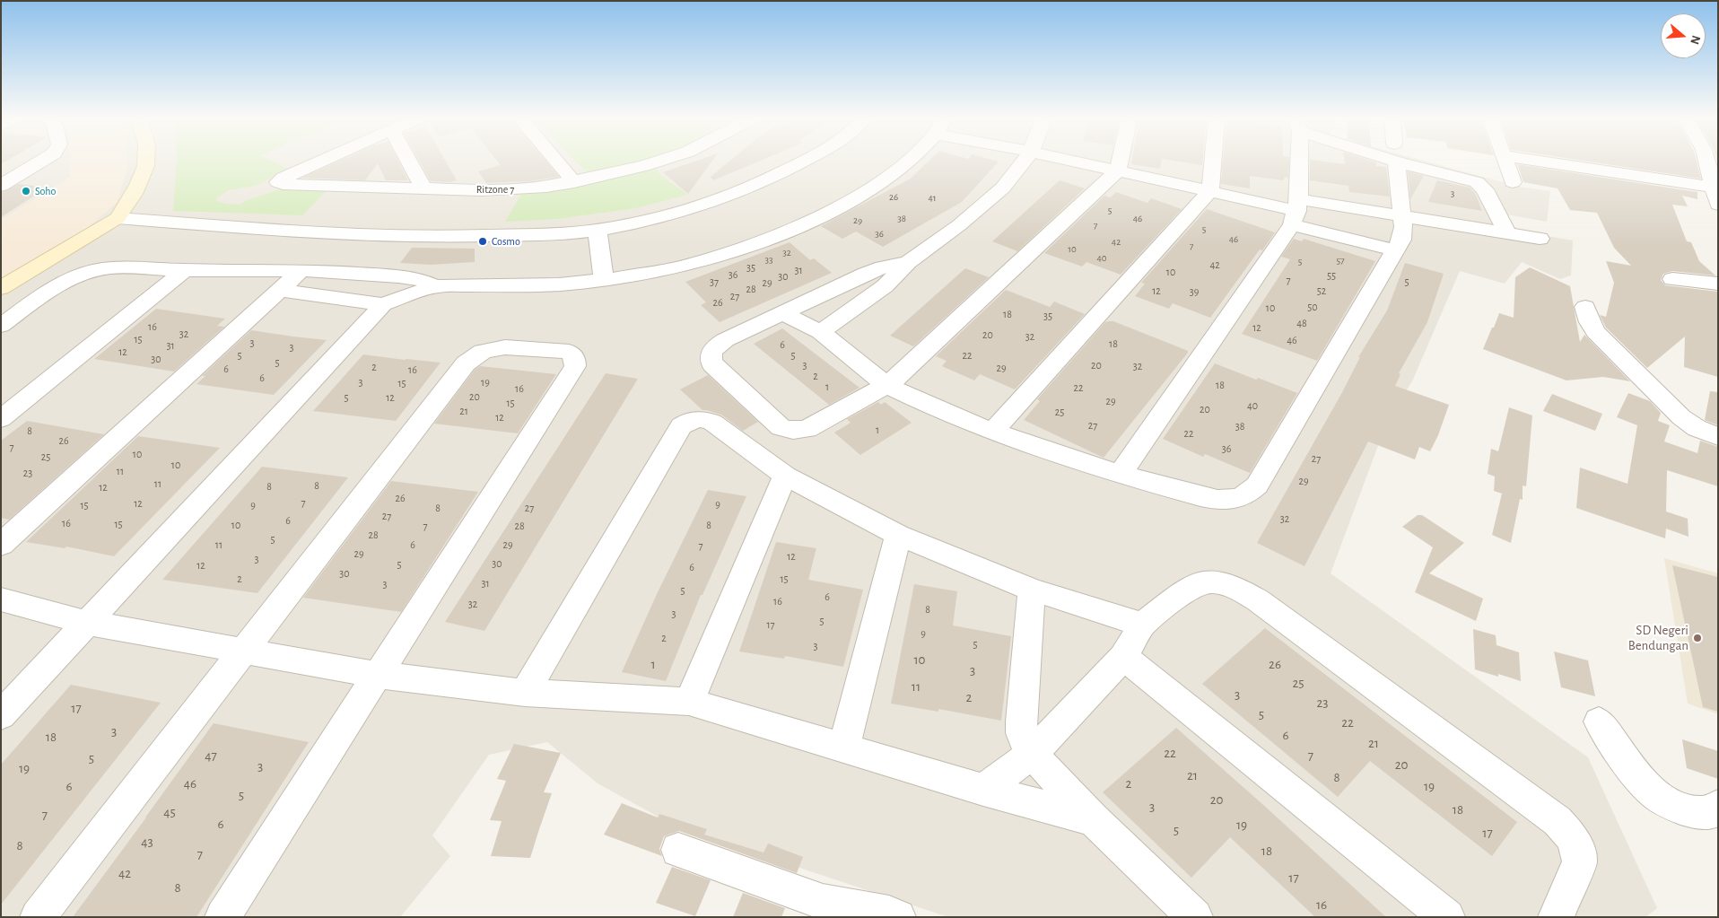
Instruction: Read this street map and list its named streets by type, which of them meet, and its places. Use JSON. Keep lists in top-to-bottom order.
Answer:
{
  "streets": {
    "street": ["Ritzone 7"]
  },
  "places": ["Soho", "Cosmo", "SD Negeri Bendungan"],
  "house_numbers": [
    "3",
    "26",
    "41",
    "5",
    "38",
    "46",
    "29",
    "7",
    "5",
    "36",
    "46",
    "42",
    "7",
    "10",
    "32",
    "40",
    "33",
    "57",
    "5",
    "42",
    "35",
    "31",
    "10",
    "36",
    "55",
    "30",
    "7",
    "37",
    "5",
    "29",
    "28",
    "12",
    "52",
    "39",
    "27",
    "26",
    "50",
    "10",
    "18",
    "35",
    "48",
    "16",
    "12",
    "32",
    "20",
    "32",
    "15",
    "46",
    "3",
    "18",
    "6",
    "31",
    "3",
    "12",
    "5",
    "5",
    "22",
    "30",
    "5",
    "3",
    "20",
    "32",
    "2",
    "29",
    "6",
    "16",
    "2",
    "6",
    "3",
    "19",
    "15",
    "18",
    "1",
    "22",
    "16",
    "20",
    "5",
    "12",
    "29",
    "15",
    "40",
    "20",
    "21",
    "25",
    "12",
    "27",
    "38",
    "1",
    "8",
    "22",
    "26",
    "7",
    "36",
    "10",
    "25",
    "27",
    "10",
    "11",
    "23",
    "29",
    "11",
    "8",
    "8",
    "12",
    "26",
    "7",
    "12",
    "9",
    "15",
    "9",
    "8",
    "27",
    "27",
    "32",
    "6",
    "16",
    "15",
    "10",
    "8",
    "7",
    "28",
    "28",
    "5",
    "11",
    "6",
    "29",
    "7",
    "29",
    "12",
    "3",
    "30",
    "5",
    "12",
    "6",
    "30",
    "2",
    "15",
    "31",
    "3",
    "5",
    "6",
    "16",
    "32",
    "8",
    "3",
    "5",
    "17",
    "9",
    "2",
    "5",
    "3",
    "10",
    "1",
    "26",
    "3",
    "25",
    "11",
    "3",
    "2",
    "23",
    "17",
    "5",
    "22",
    "3",
    "6",
    "18",
    "21",
    "22",
    "47",
    "7",
    "5",
    "20",
    "3",
    "19",
    "21",
    "8",
    "46",
    "2",
    "6",
    "19",
    "5",
    "20",
    "3",
    "18",
    "45",
    "7",
    "6",
    "19",
    "5",
    "17",
    "43",
    "8",
    "18",
    "7",
    "42",
    "17",
    "8",
    "16"
  ],
  "north": "right"
}
